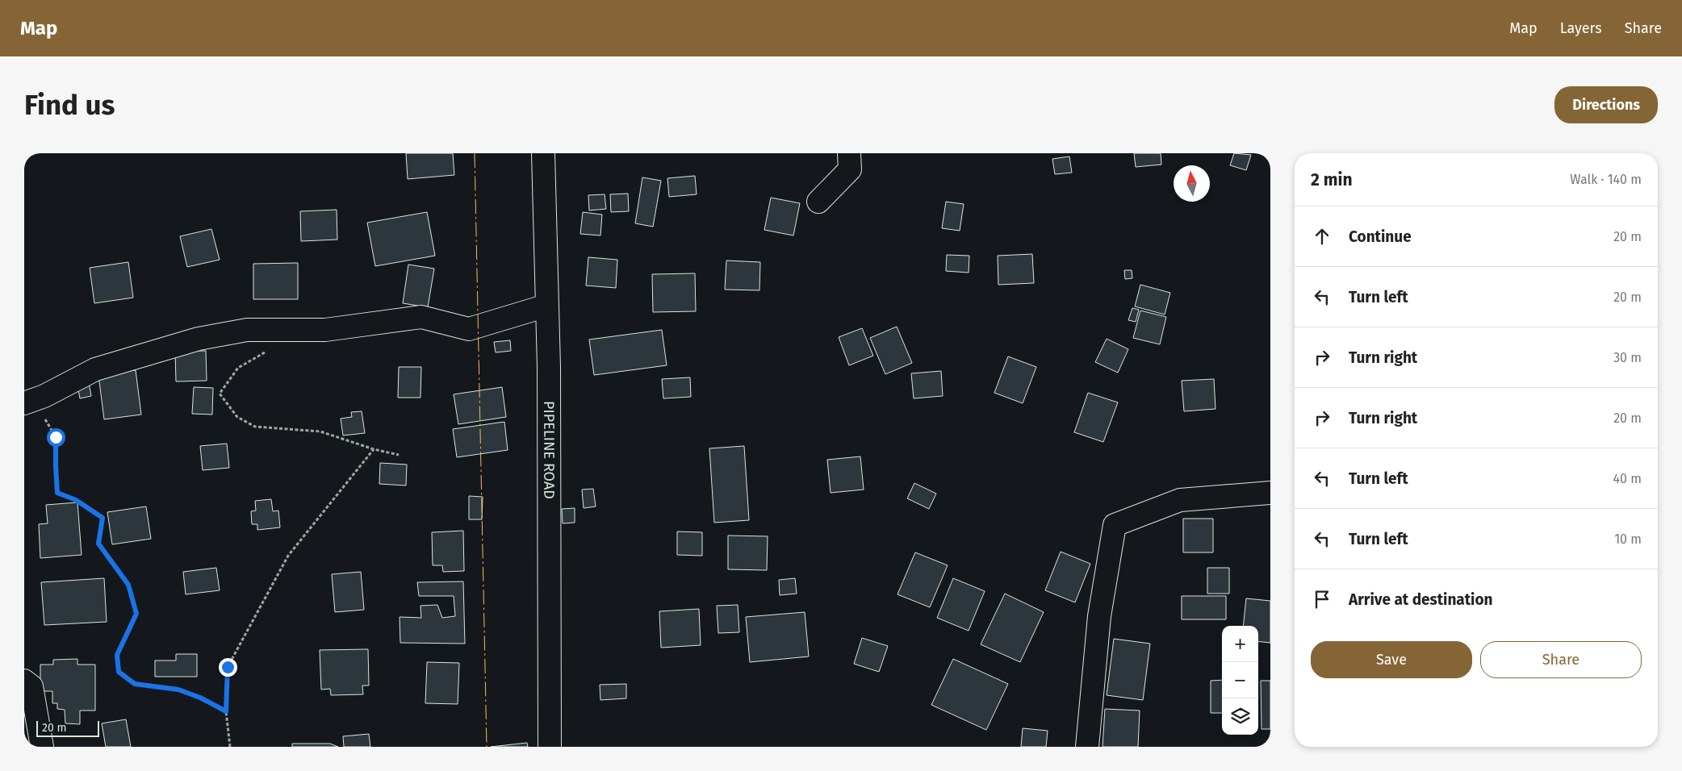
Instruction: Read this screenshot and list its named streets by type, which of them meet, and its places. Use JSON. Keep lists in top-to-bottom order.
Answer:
{
  "streets": {
    "street": ["PIPELINE ROAD"]
  },
  "scale_bar": "20 m",
  "north": "top",
  "page": {
    "header": "Map",
    "nav": ["Map", "Layers", "Share"],
    "buttons": [
      "Directions",
      ["Save", "Share"]
    ],
    "title": "Find us",
    "heading": ["2 min", "Walk · 140 m"],
    "list": [
      ["Continue", "20 m"],
      ["Turn left", "20 m"],
      ["Turn right", "30 m"],
      ["Turn right", "20 m"],
      ["Turn left", "40 m"],
      ["Turn left", "10 m"],
      "Arrive at destination"
    ],
    "map_buttons": ["+", "−"],
    "scale": "20 m"
  }
}
